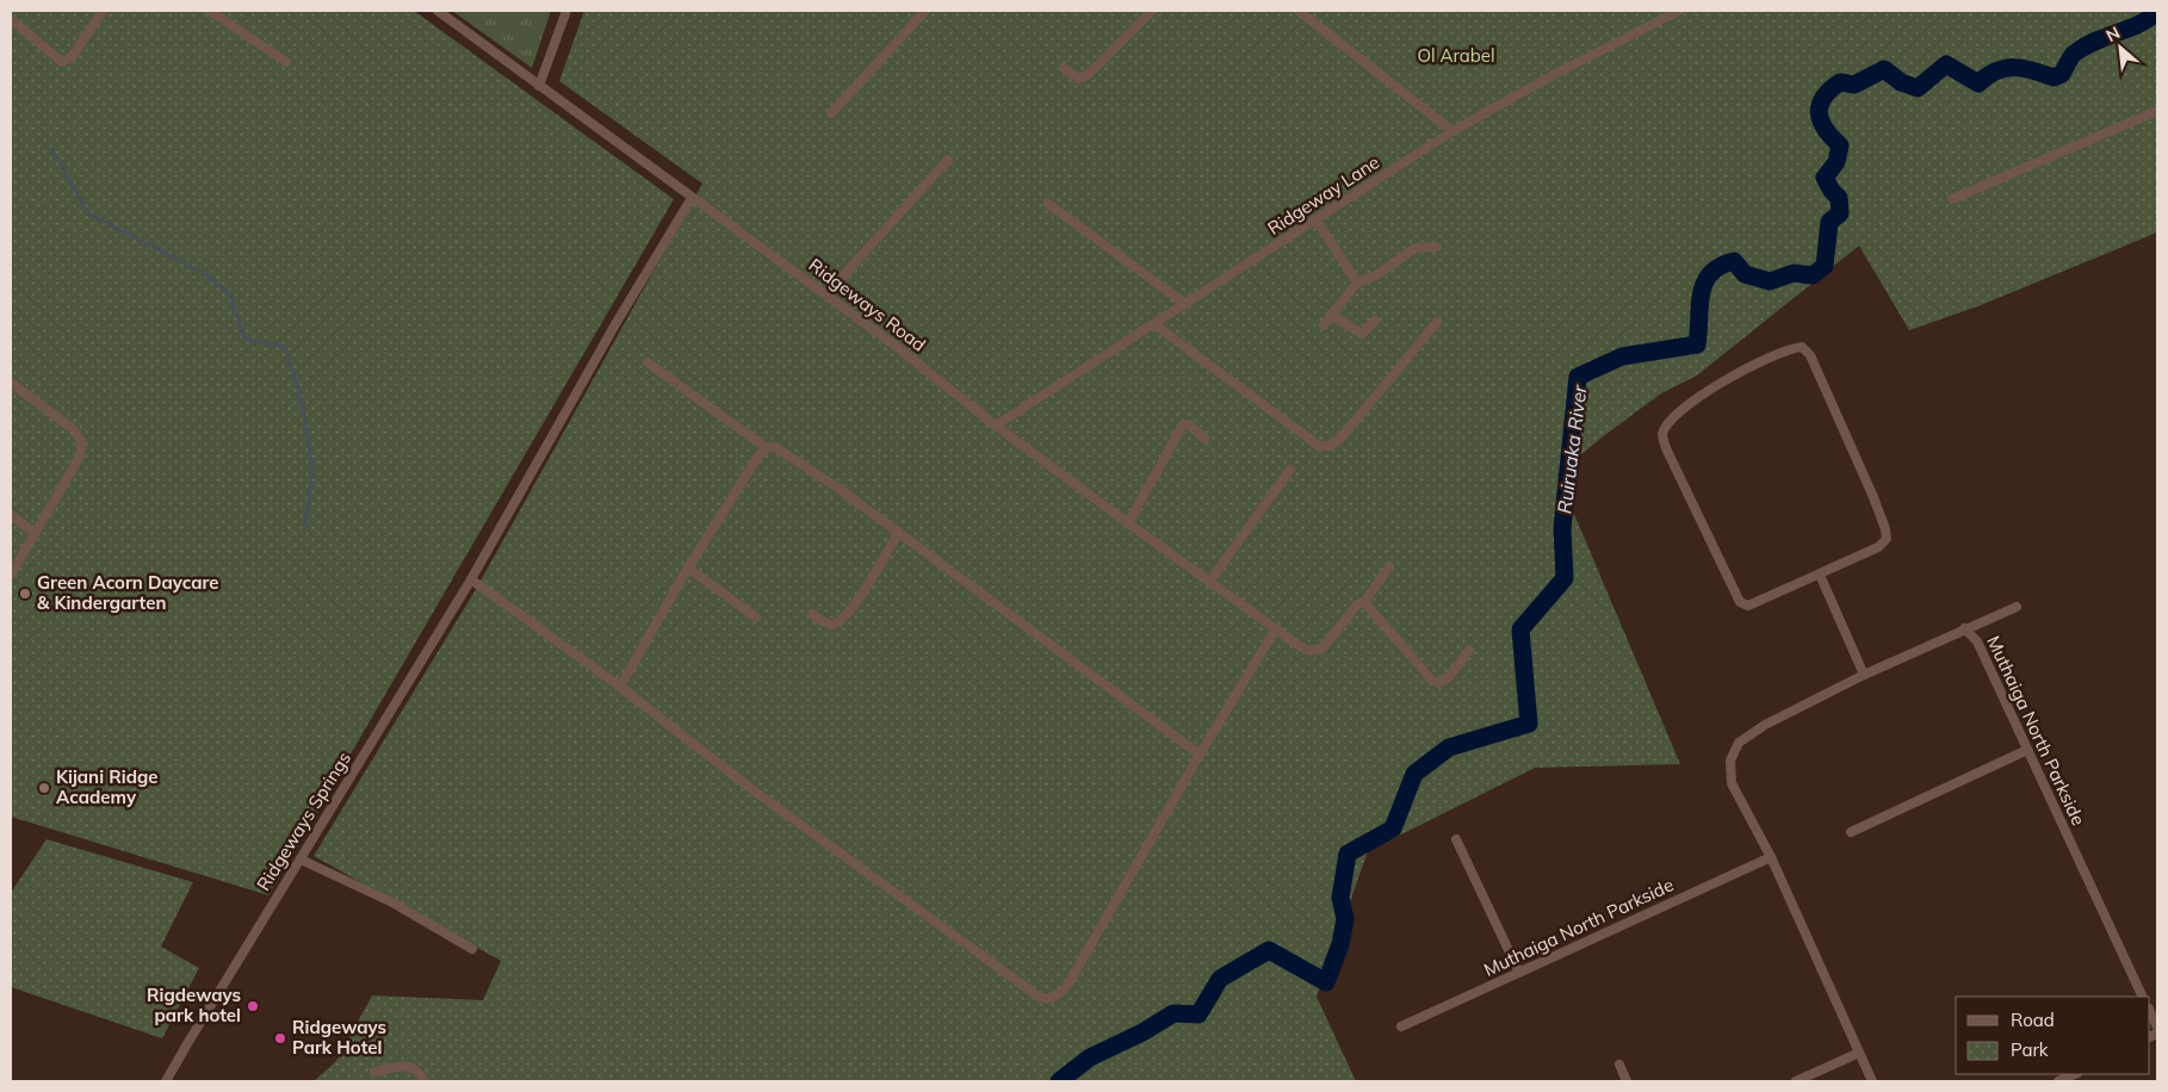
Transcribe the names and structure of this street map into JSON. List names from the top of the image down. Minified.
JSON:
{"streets":{"street":["Ridgeway Lane","Ridgeways Road","Muthaiga North Parkside","Ridgeways Springs"]},"crossings":[["Ridgeway Lane","Ridgeways Road"],["Ridgeways Road","Ridgeways Springs"]],"water":["Ruiruaka River"],"parks":["Ol Arabel"],"places":["Green Acorn Daycare & Kindergarten","Kijani Ridge Academy","Rigdeways park hotel","Ridgeways Park Hotel"],"legend":["Road","Park"],"north":"top left"}
